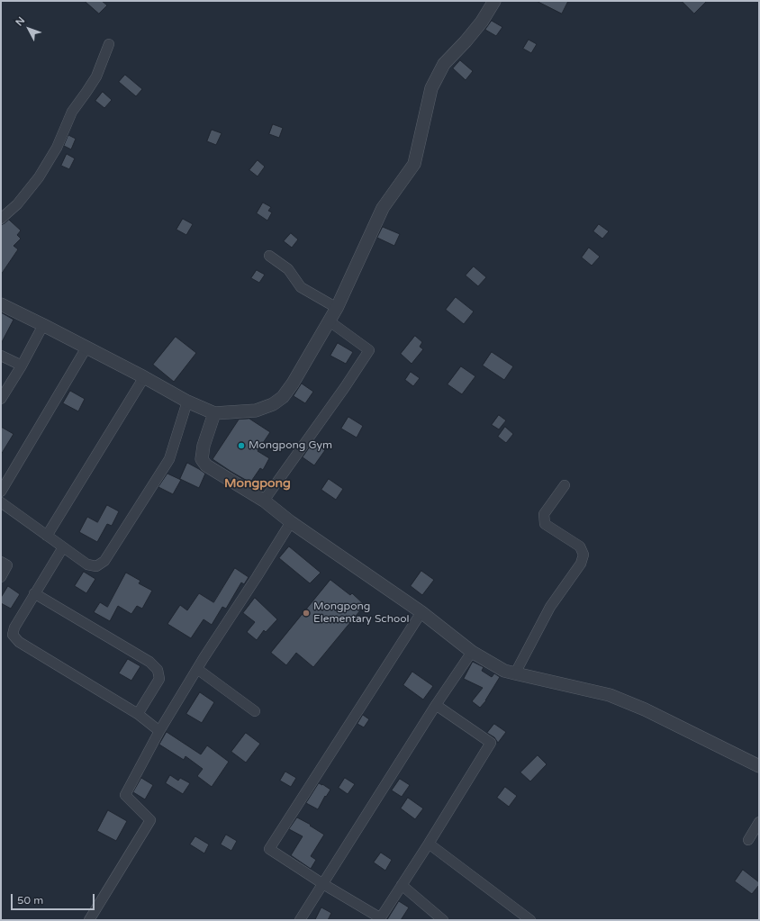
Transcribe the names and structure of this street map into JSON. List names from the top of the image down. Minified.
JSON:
{"districts":["Mongpong"],"places":["Mongpong Gym","Mongpong Elementary School"],"scale_bar":"50 m","north":"top left"}
